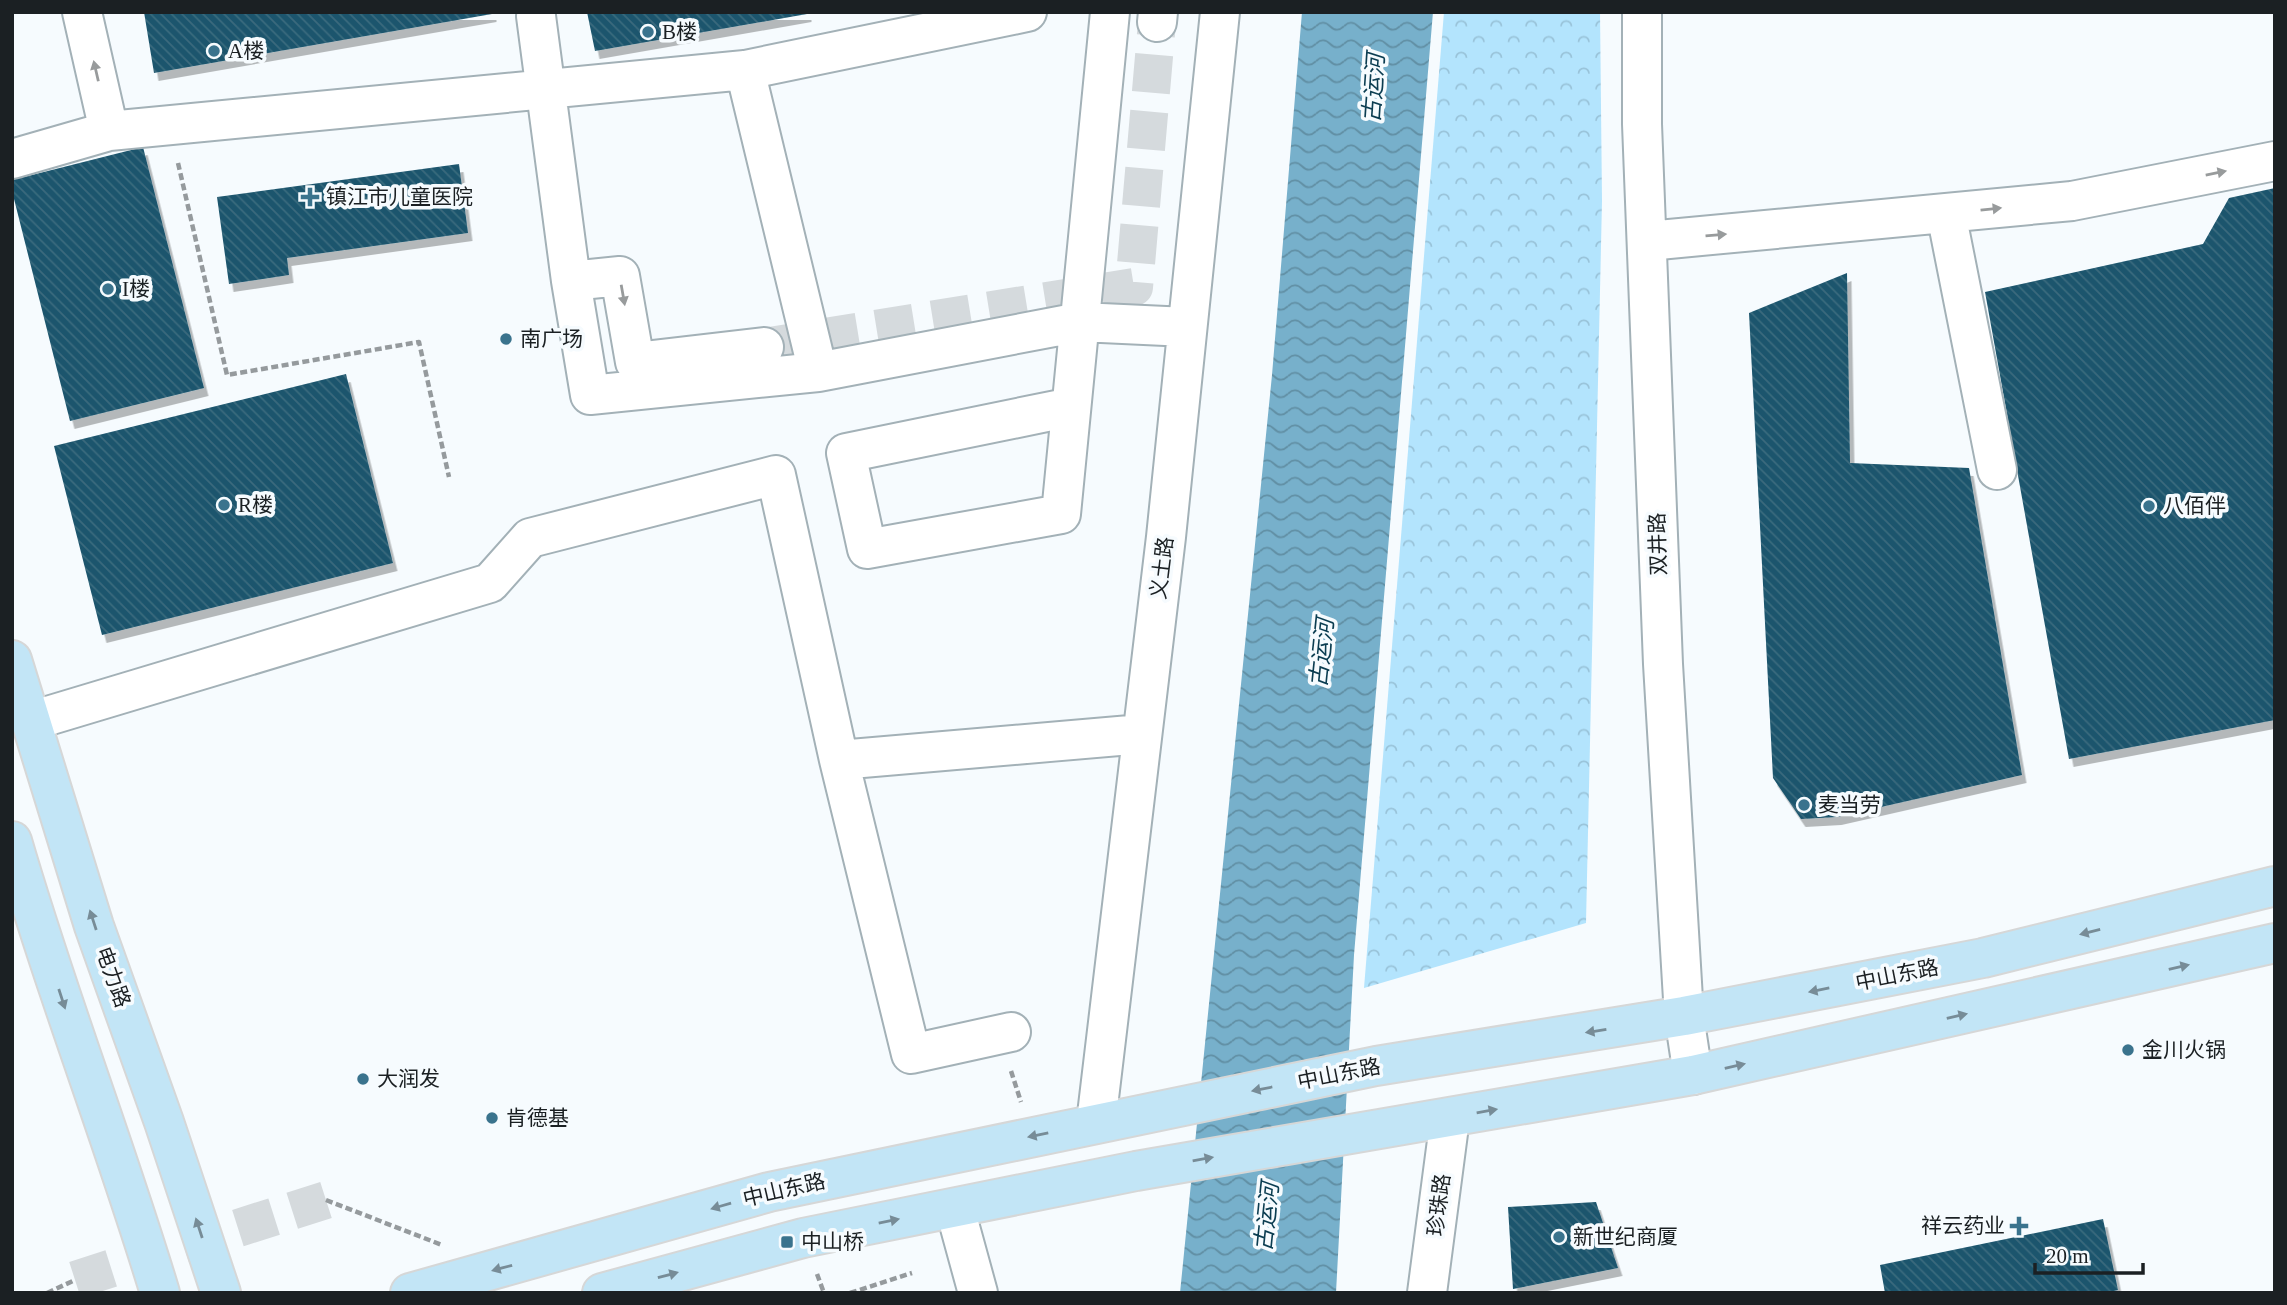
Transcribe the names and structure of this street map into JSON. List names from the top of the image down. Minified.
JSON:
{"streets":{"main road":["中山东路","电力路"],"street":["双井路","义土路","珍珠路"]},"crossings":[["双井路","中山东路"],["义土路","中山东路"]],"water":["古运河"],"places":{"other":["B楼","A楼","I楼","南广场","R楼","八佰伴","麦当劳","金川火锅","大润发","肯德基","新世纪商厦"],"health":["镇江市儿童医院","祥云药业"],"transit":["中山桥"]},"scale_bar":"20 m"}
